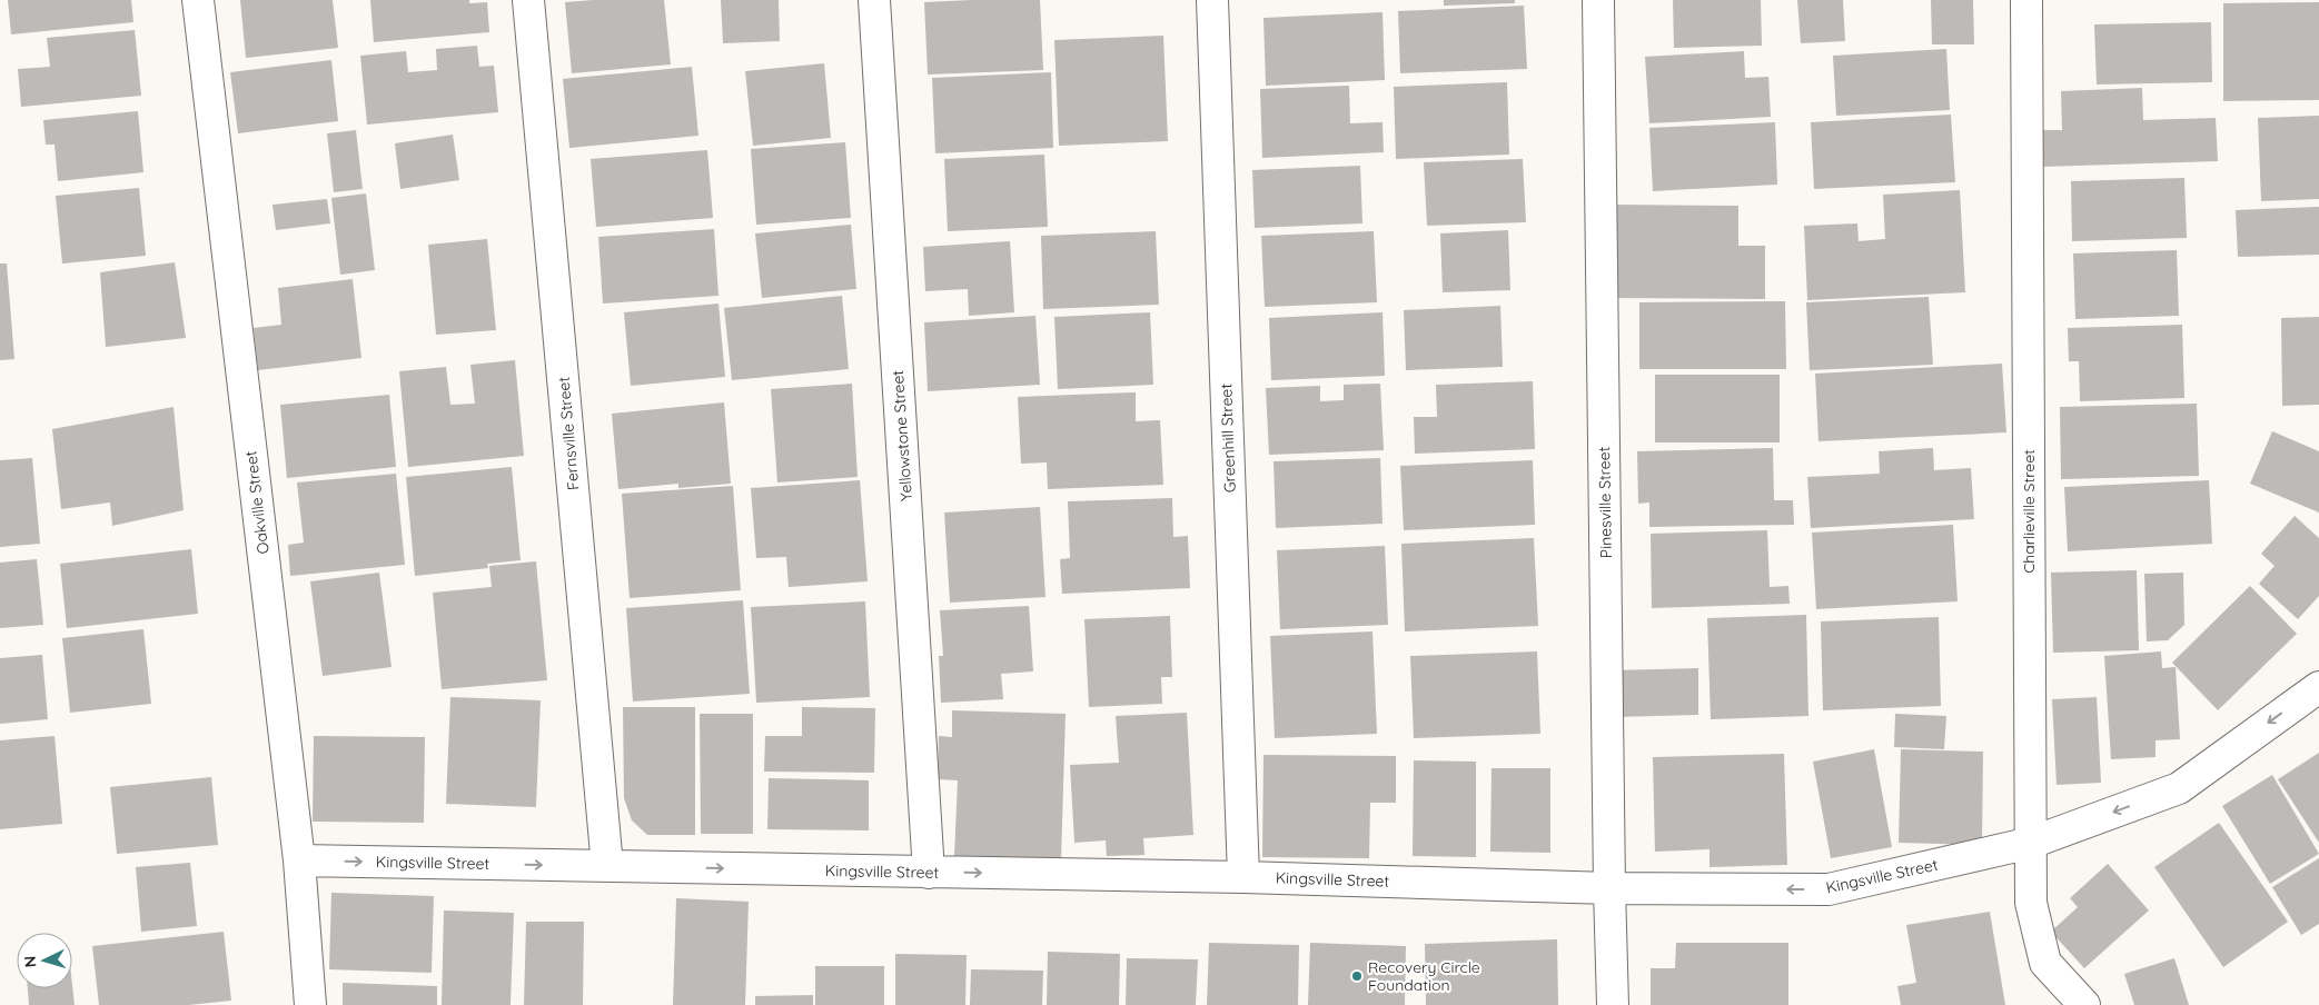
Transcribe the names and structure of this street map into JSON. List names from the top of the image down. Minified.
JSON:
{"streets":{"street":["Fernsville Street","Yellowstone Street","Greenhill Street","Oakville Street","Pinesville Street","Charlieville Street","Kingsville Street"]},"crossings":[["Fernsville Street","Kingsville Street"],["Yellowstone Street","Kingsville Street"],["Greenhill Street","Kingsville Street"],["Oakville Street","Kingsville Street"],["Pinesville Street","Kingsville Street"],["Charlieville Street","Kingsville Street"]],"places":["Recovery Circle Foundation"],"north":"left"}
